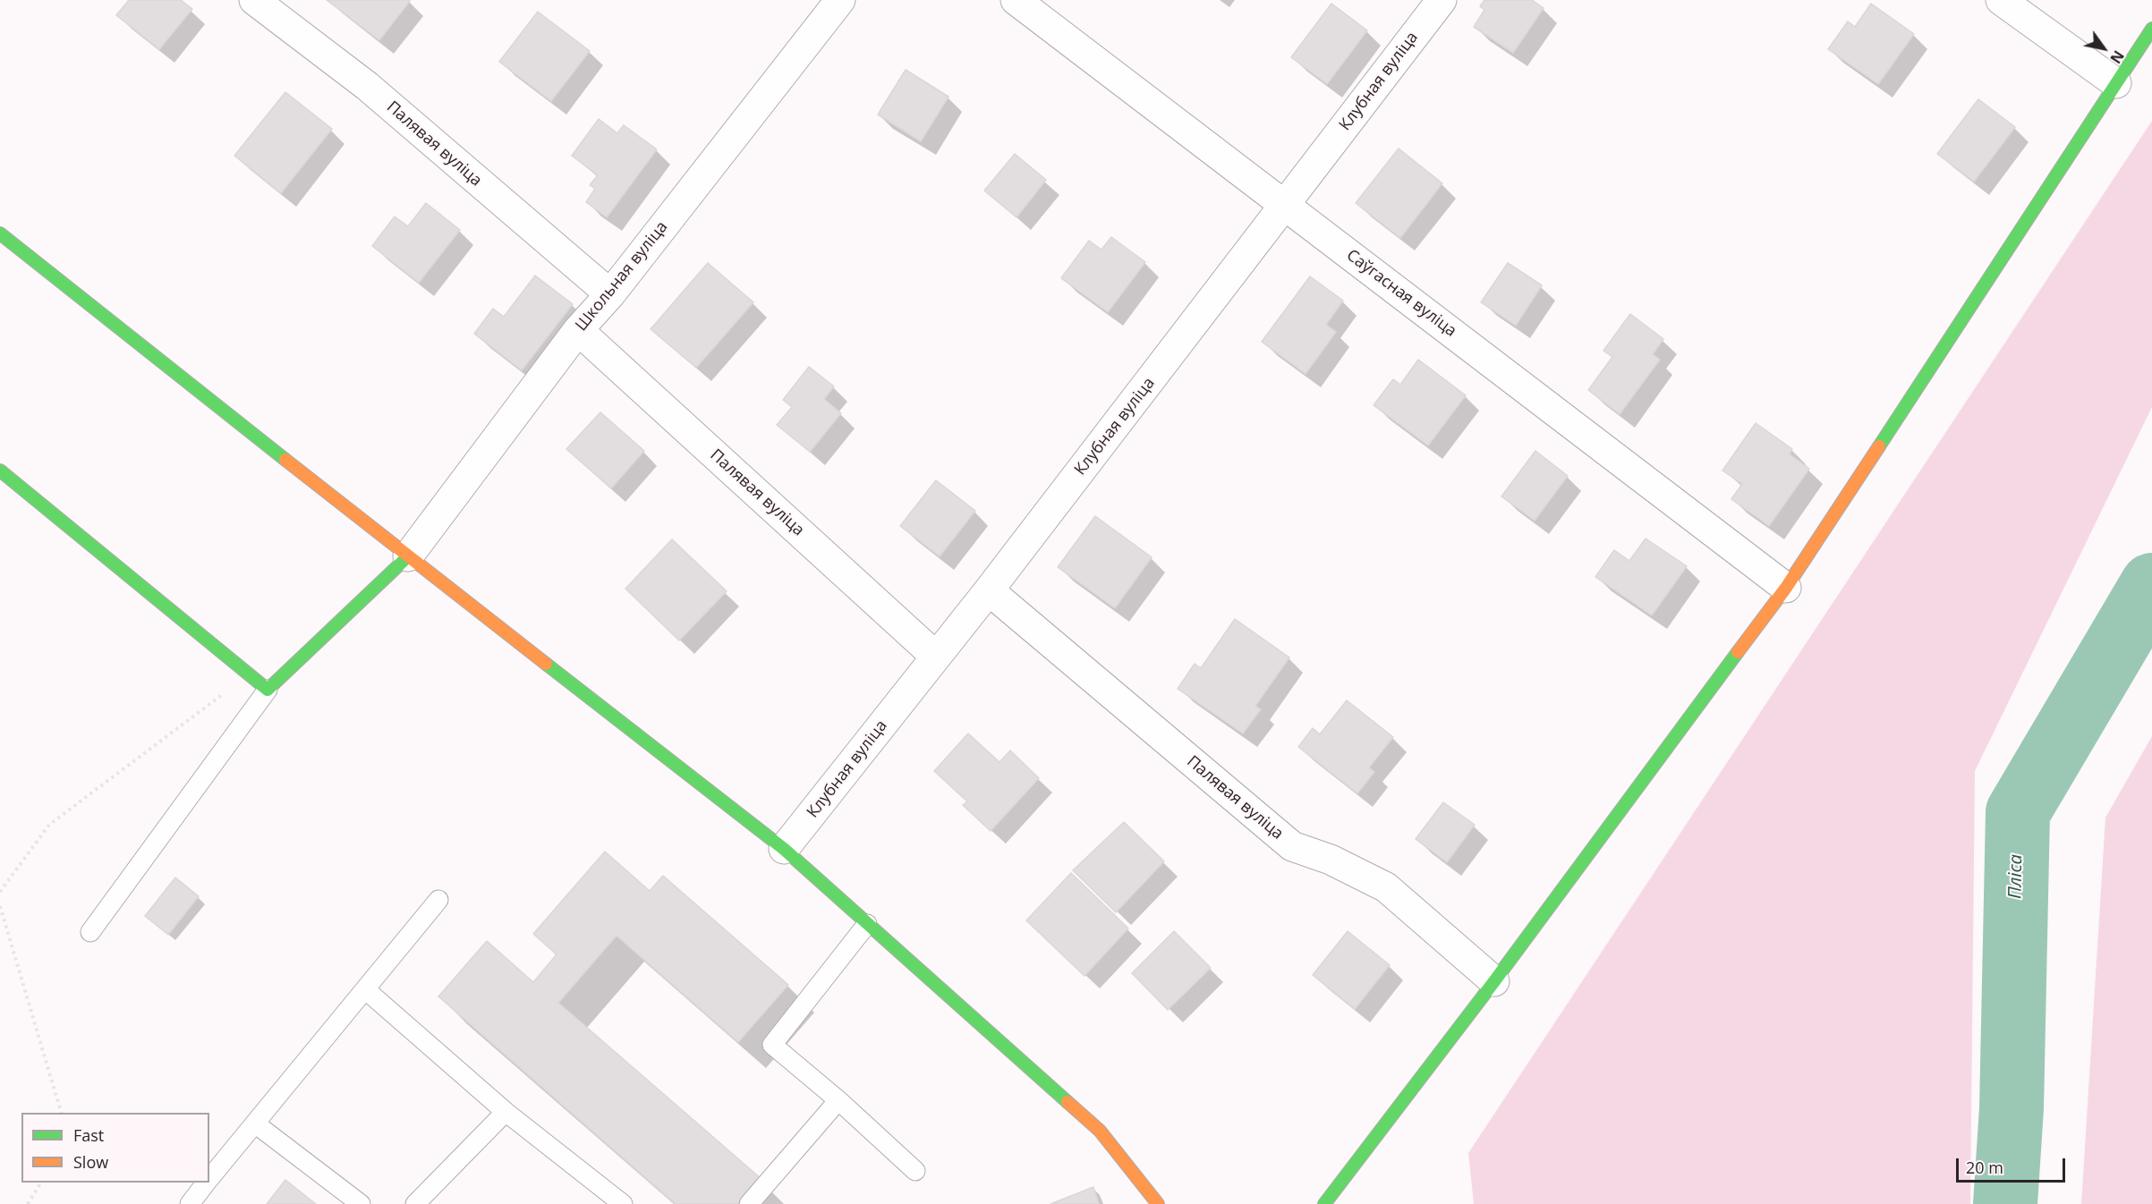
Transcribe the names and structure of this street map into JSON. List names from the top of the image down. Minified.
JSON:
{"streets":{"street":["Клубная вуліца","Палявая вуліца","Школьная вуліца","Саўгасная вуліца"]},"crossings":[["Клубная вуліца","Палявая вуліца"],["Клубная вуліца","Саўгасная вуліца"],["Палявая вуліца","Школьная вуліца"]],"water":["Пліса"],"legend":["Fast","Slow"],"scale_bar":"20 m","north":"bottom right"}
